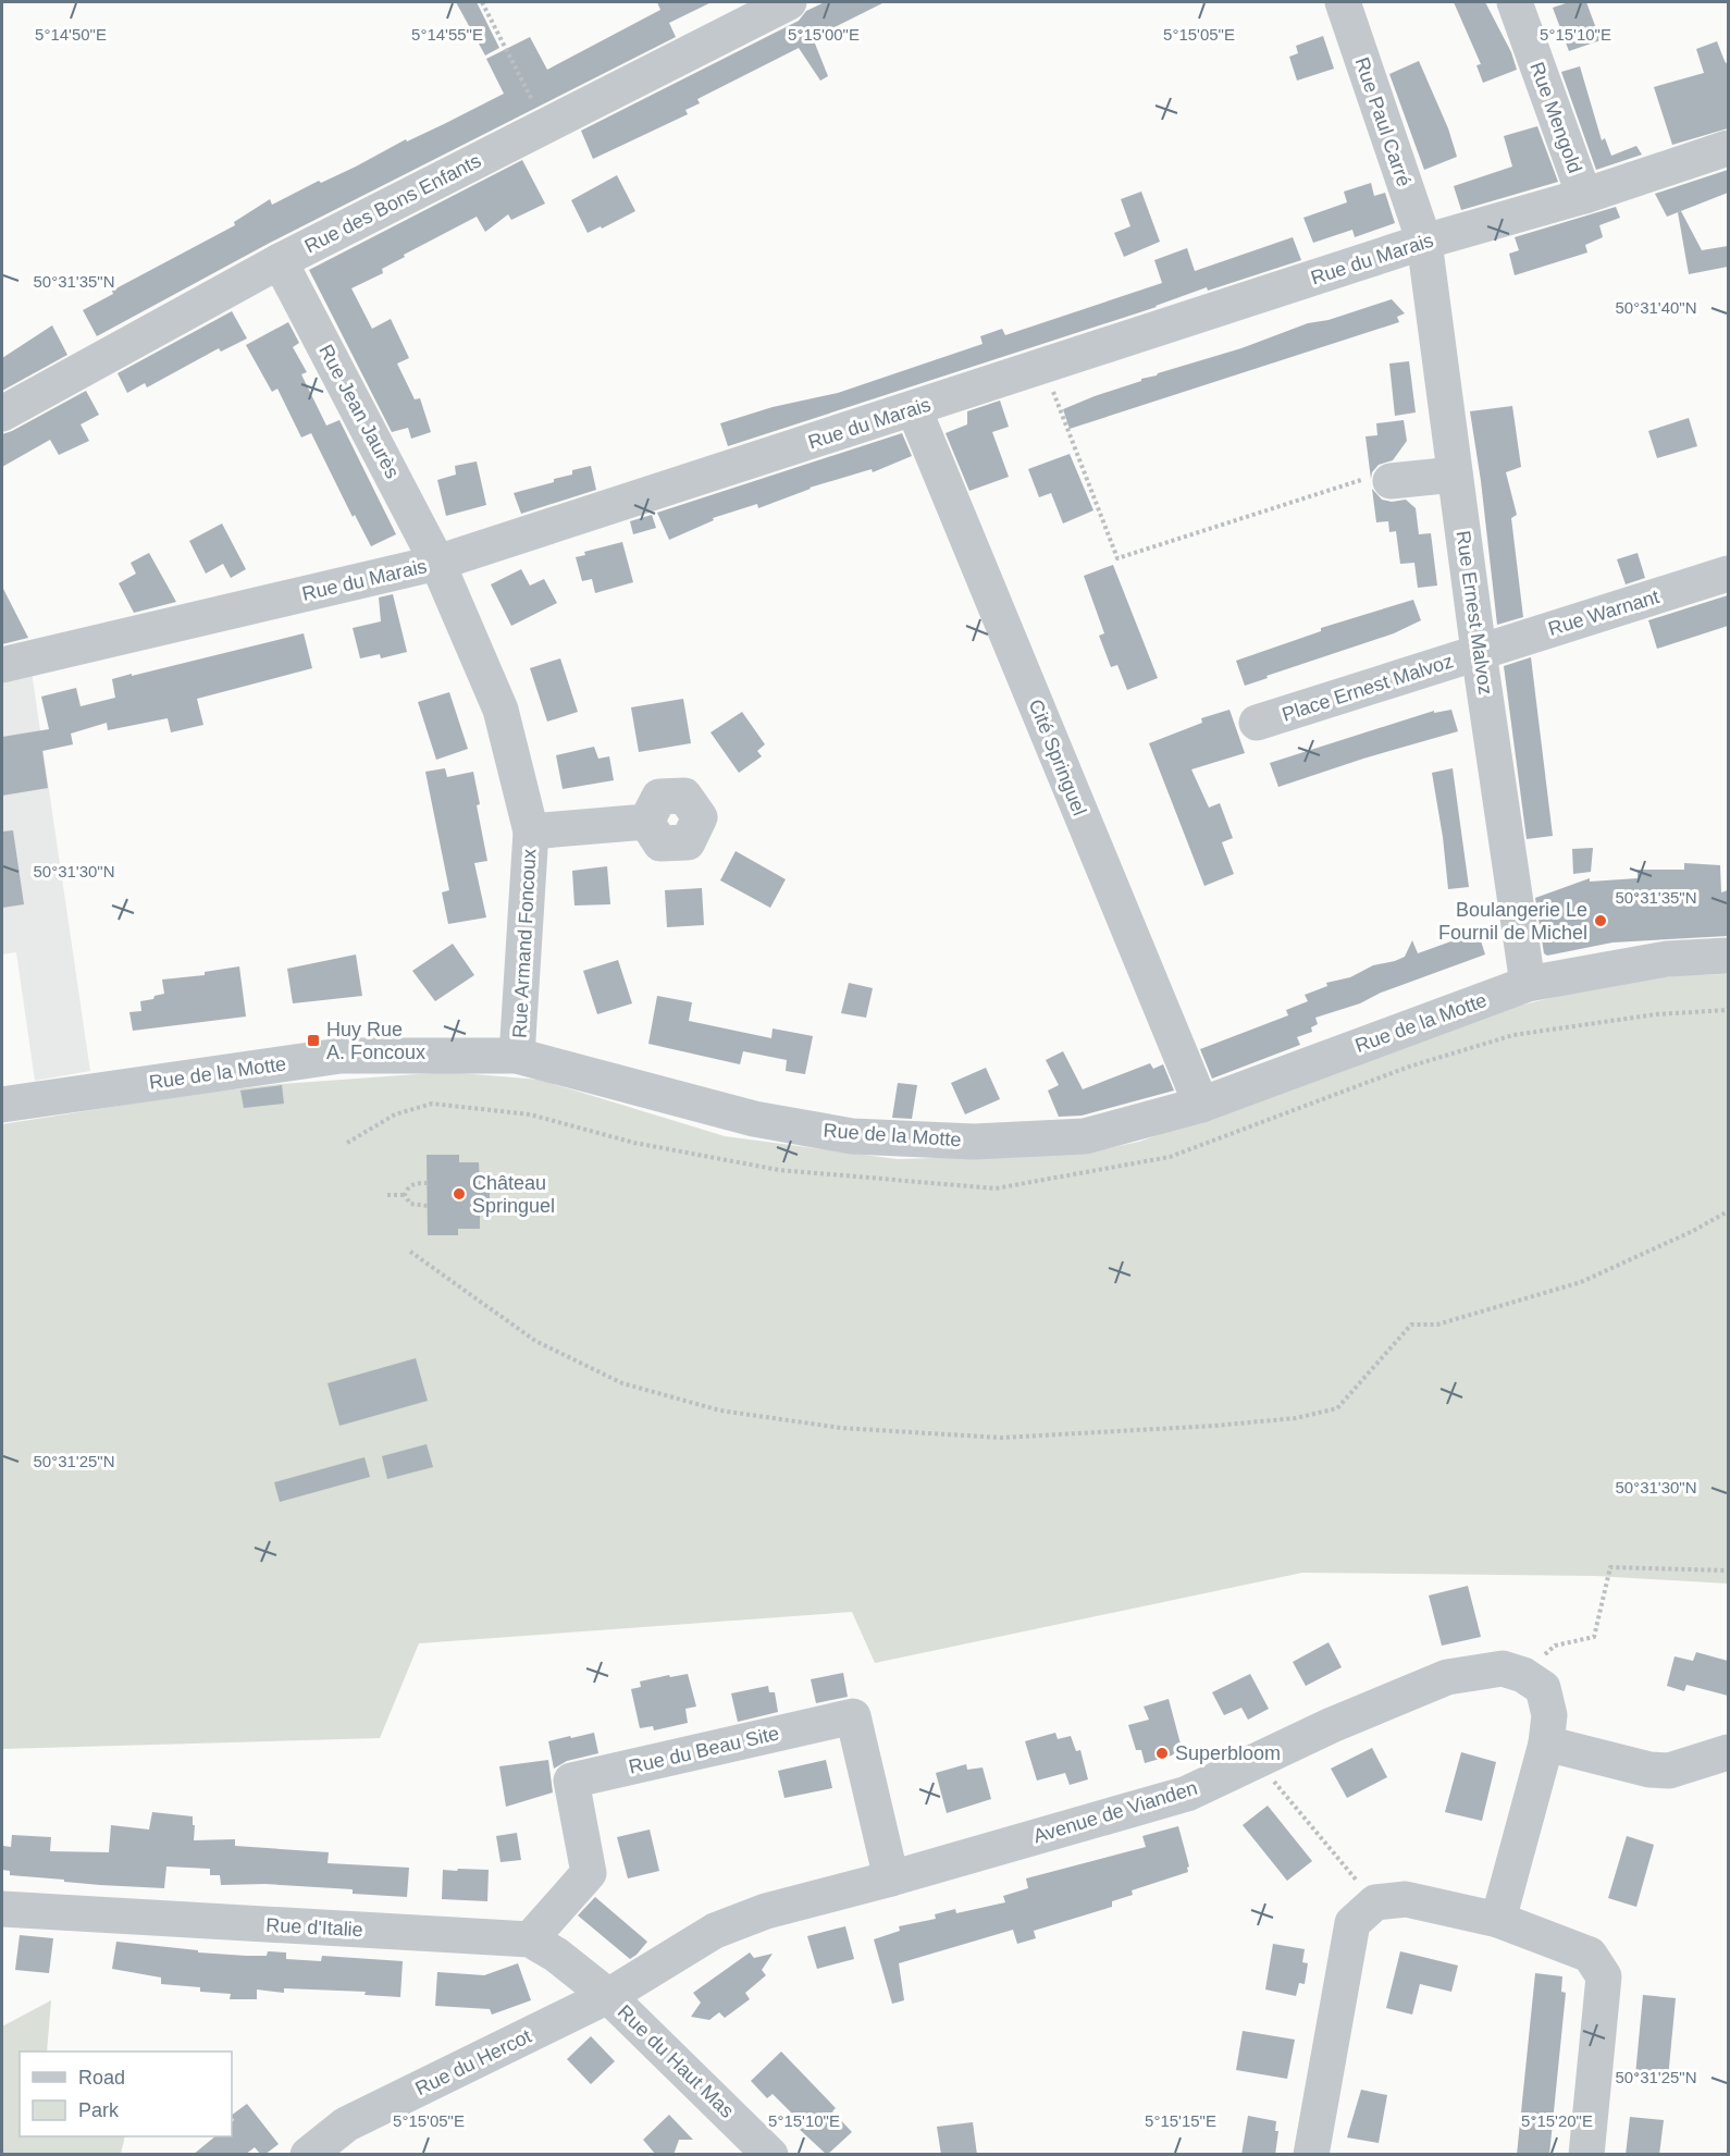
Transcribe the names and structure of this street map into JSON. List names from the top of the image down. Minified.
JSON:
{"streets":{"street":["Rue Mengold","Rue Paul Carré","Rue des Bons Enfants","Rue du Marais","Rue Jean Jaurès","Rue Ernest Malvoz","Rue Warnant","Place Ernest Malvoz","Cité Springuel","Rue Armand Foncoux","Rue de la Motte","Rue du Beau Site","Avenue de Vianden","Rue d'Italie","Rue du Haut Mas","Rue du Hercot"]},"crossings":[["Rue Mengold","Rue du Marais"],["Rue Paul Carré","Rue du Marais"],["Rue Paul Carré","Rue Ernest Malvoz"],["Rue des Bons Enfants","Rue Jean Jaurès"],["Rue du Marais","Rue Jean Jaurès"],["Rue du Marais","Rue Ernest Malvoz"],["Rue du Marais","Cité Springuel"],["Rue du Marais","Rue Armand Foncoux"],["Rue Jean Jaurès","Rue Armand Foncoux"],["Rue Ernest Malvoz","Rue Warnant"],["Rue Ernest Malvoz","Place Ernest Malvoz"],["Rue Ernest Malvoz","Rue de la Motte"],["Rue Warnant","Place Ernest Malvoz"],["Cité Springuel","Rue de la Motte"],["Rue Armand Foncoux","Rue de la Motte"],["Rue du Beau Site","Avenue de Vianden"],["Rue du Beau Site","Rue d'Italie"],["Avenue de Vianden","Rue d'Italie"],["Avenue de Vianden","Rue du Haut Mas"],["Avenue de Vianden","Rue du Hercot"],["Rue d'Italie","Rue du Haut Mas"],["Rue d'Italie","Rue du Hercot"],["Rue du Haut Mas","Rue du Hercot"]],"places":{"other":["Boulangerie Le Fournil de Michel","Château Springuel","Superbloom"],"transit":["Huy Rue A. Foncoux"]},"legend":["Road","Park"],"coordinates":["5°14'50\"E","5°14'55\"E","5°15'00\"E","5°15'05\"E","5°15'10\"E","50°31'35\"N","50°31'40\"N","50°31'30\"N","50°31'25\"N","5°15'15\"E","5°15'20\"E"]}
